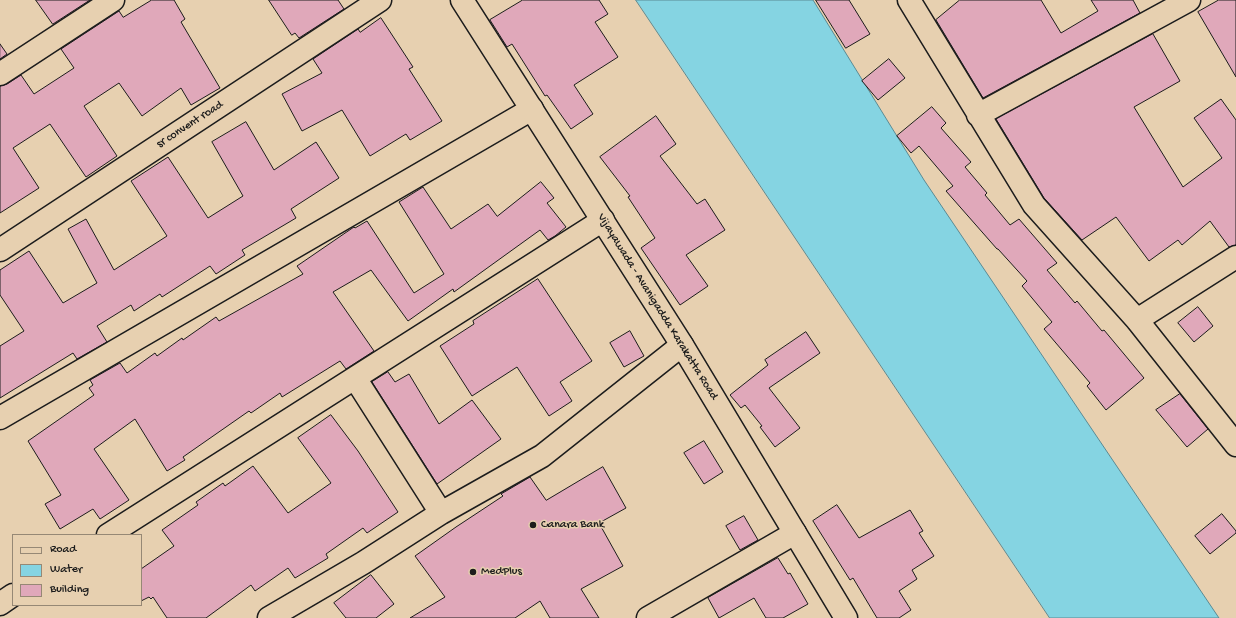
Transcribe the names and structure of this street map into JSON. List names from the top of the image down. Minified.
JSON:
{"streets":{"street":["sr convent road","Vijayawada - Avanigadda Karakatta Road"]},"places":["Canara Bank","MedPlus"],"legend":["Road","Water","Building"]}
